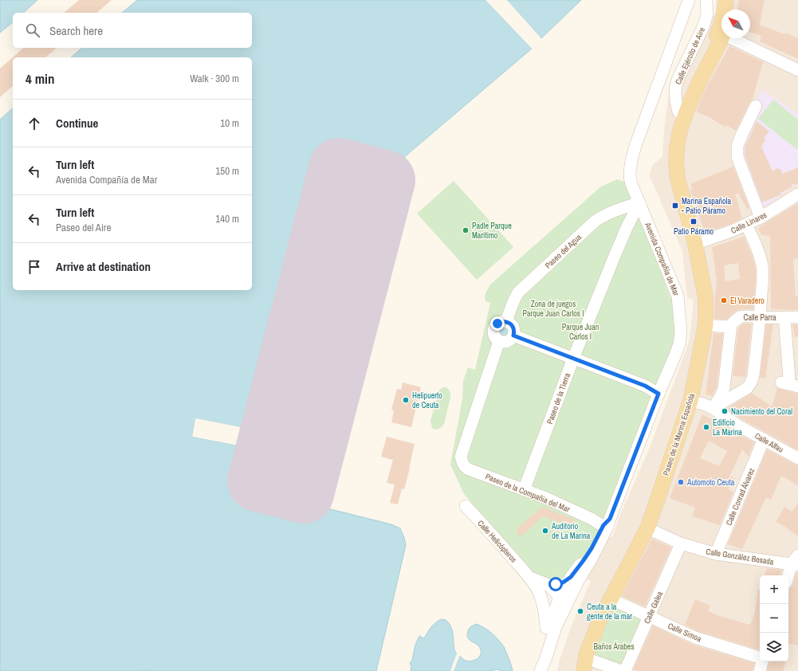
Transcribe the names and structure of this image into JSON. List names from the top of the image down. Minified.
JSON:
{"streets":{"main road":["Paseo de la Marina Española"],"street":["Calle Ejército de Aire","Calle Linares","Paseo del Agua","Avenida Compañía de Mar","Calle Parra","Paseo de la Tierra","Calle Alfau","Paseo de la Compañia del Mar","Calle Conrad Álvarez","Calle Helicópteros","Calle González Besada","Calle Galea","Calle Simoa"]},"crossings":[["Calle Ejército de Aire","Paseo de la Marina Española"],["Calle Linares","Paseo de la Marina Española"],["Paseo del Agua","Avenida Compañía de Mar"],["Paseo del Agua","Paseo de la Tierra"],["Paseo del Agua","Paseo de la Compañia del Mar"],["Avenida Compañía de Mar","Paseo de la Tierra"],["Avenida Compañía de Mar","Paseo de la Compañia del Mar"],["Paseo de la Tierra","Paseo de la Compañia del Mar"],["Paseo de la Marina Española","Calle Alfau"],["Paseo de la Marina Española","Calle González Besada"],["Paseo de la Marina Española","Calle Simoa"],["Calle Alfau","Calle Conrad Álvarez"],["Calle Conrad Álvarez","Calle González Besada"],["Calle González Besada","Calle Galea"],["Calle Galea","Calle Simoa"]],"parks":["Zona de juegos Parque Juan Carlos I","Parque Juan Carlos I","Baños Árabes"],"places":{"transit":["Marina Española - Patio Páramo","Patio Páramo"],"other":["Padle Parque Marítimo","El Varadero","Helipuerto de Ceuta","Nacimiento del Coral","Edificio La Marina","Automoto Ceuta","Auditorio de La Marina","Ceuta a la gente de la mar"]},"north":"top left","page":{"search":"Search here","heading":["4 min","Walk · 300 m"],"list":[["Continue","10 m"],["Turn left","Avenida Compañía de Mar","150 m"],["Turn left","Paseo del Aire","140 m"],"Arrive at destination"],"map_buttons":["+","−"]}}
